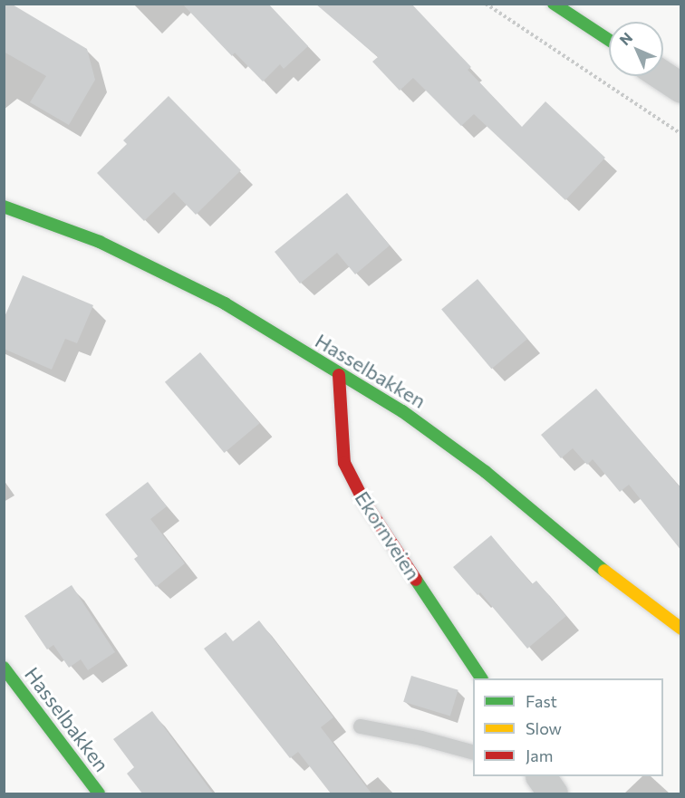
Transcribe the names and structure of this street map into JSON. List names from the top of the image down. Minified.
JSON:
{"streets":{"street":["Hasselbakken","Ekornveien"]},"crossings":[["Hasselbakken","Ekornveien"]],"legend":["Fast","Slow","Jam"],"north":"top left"}
